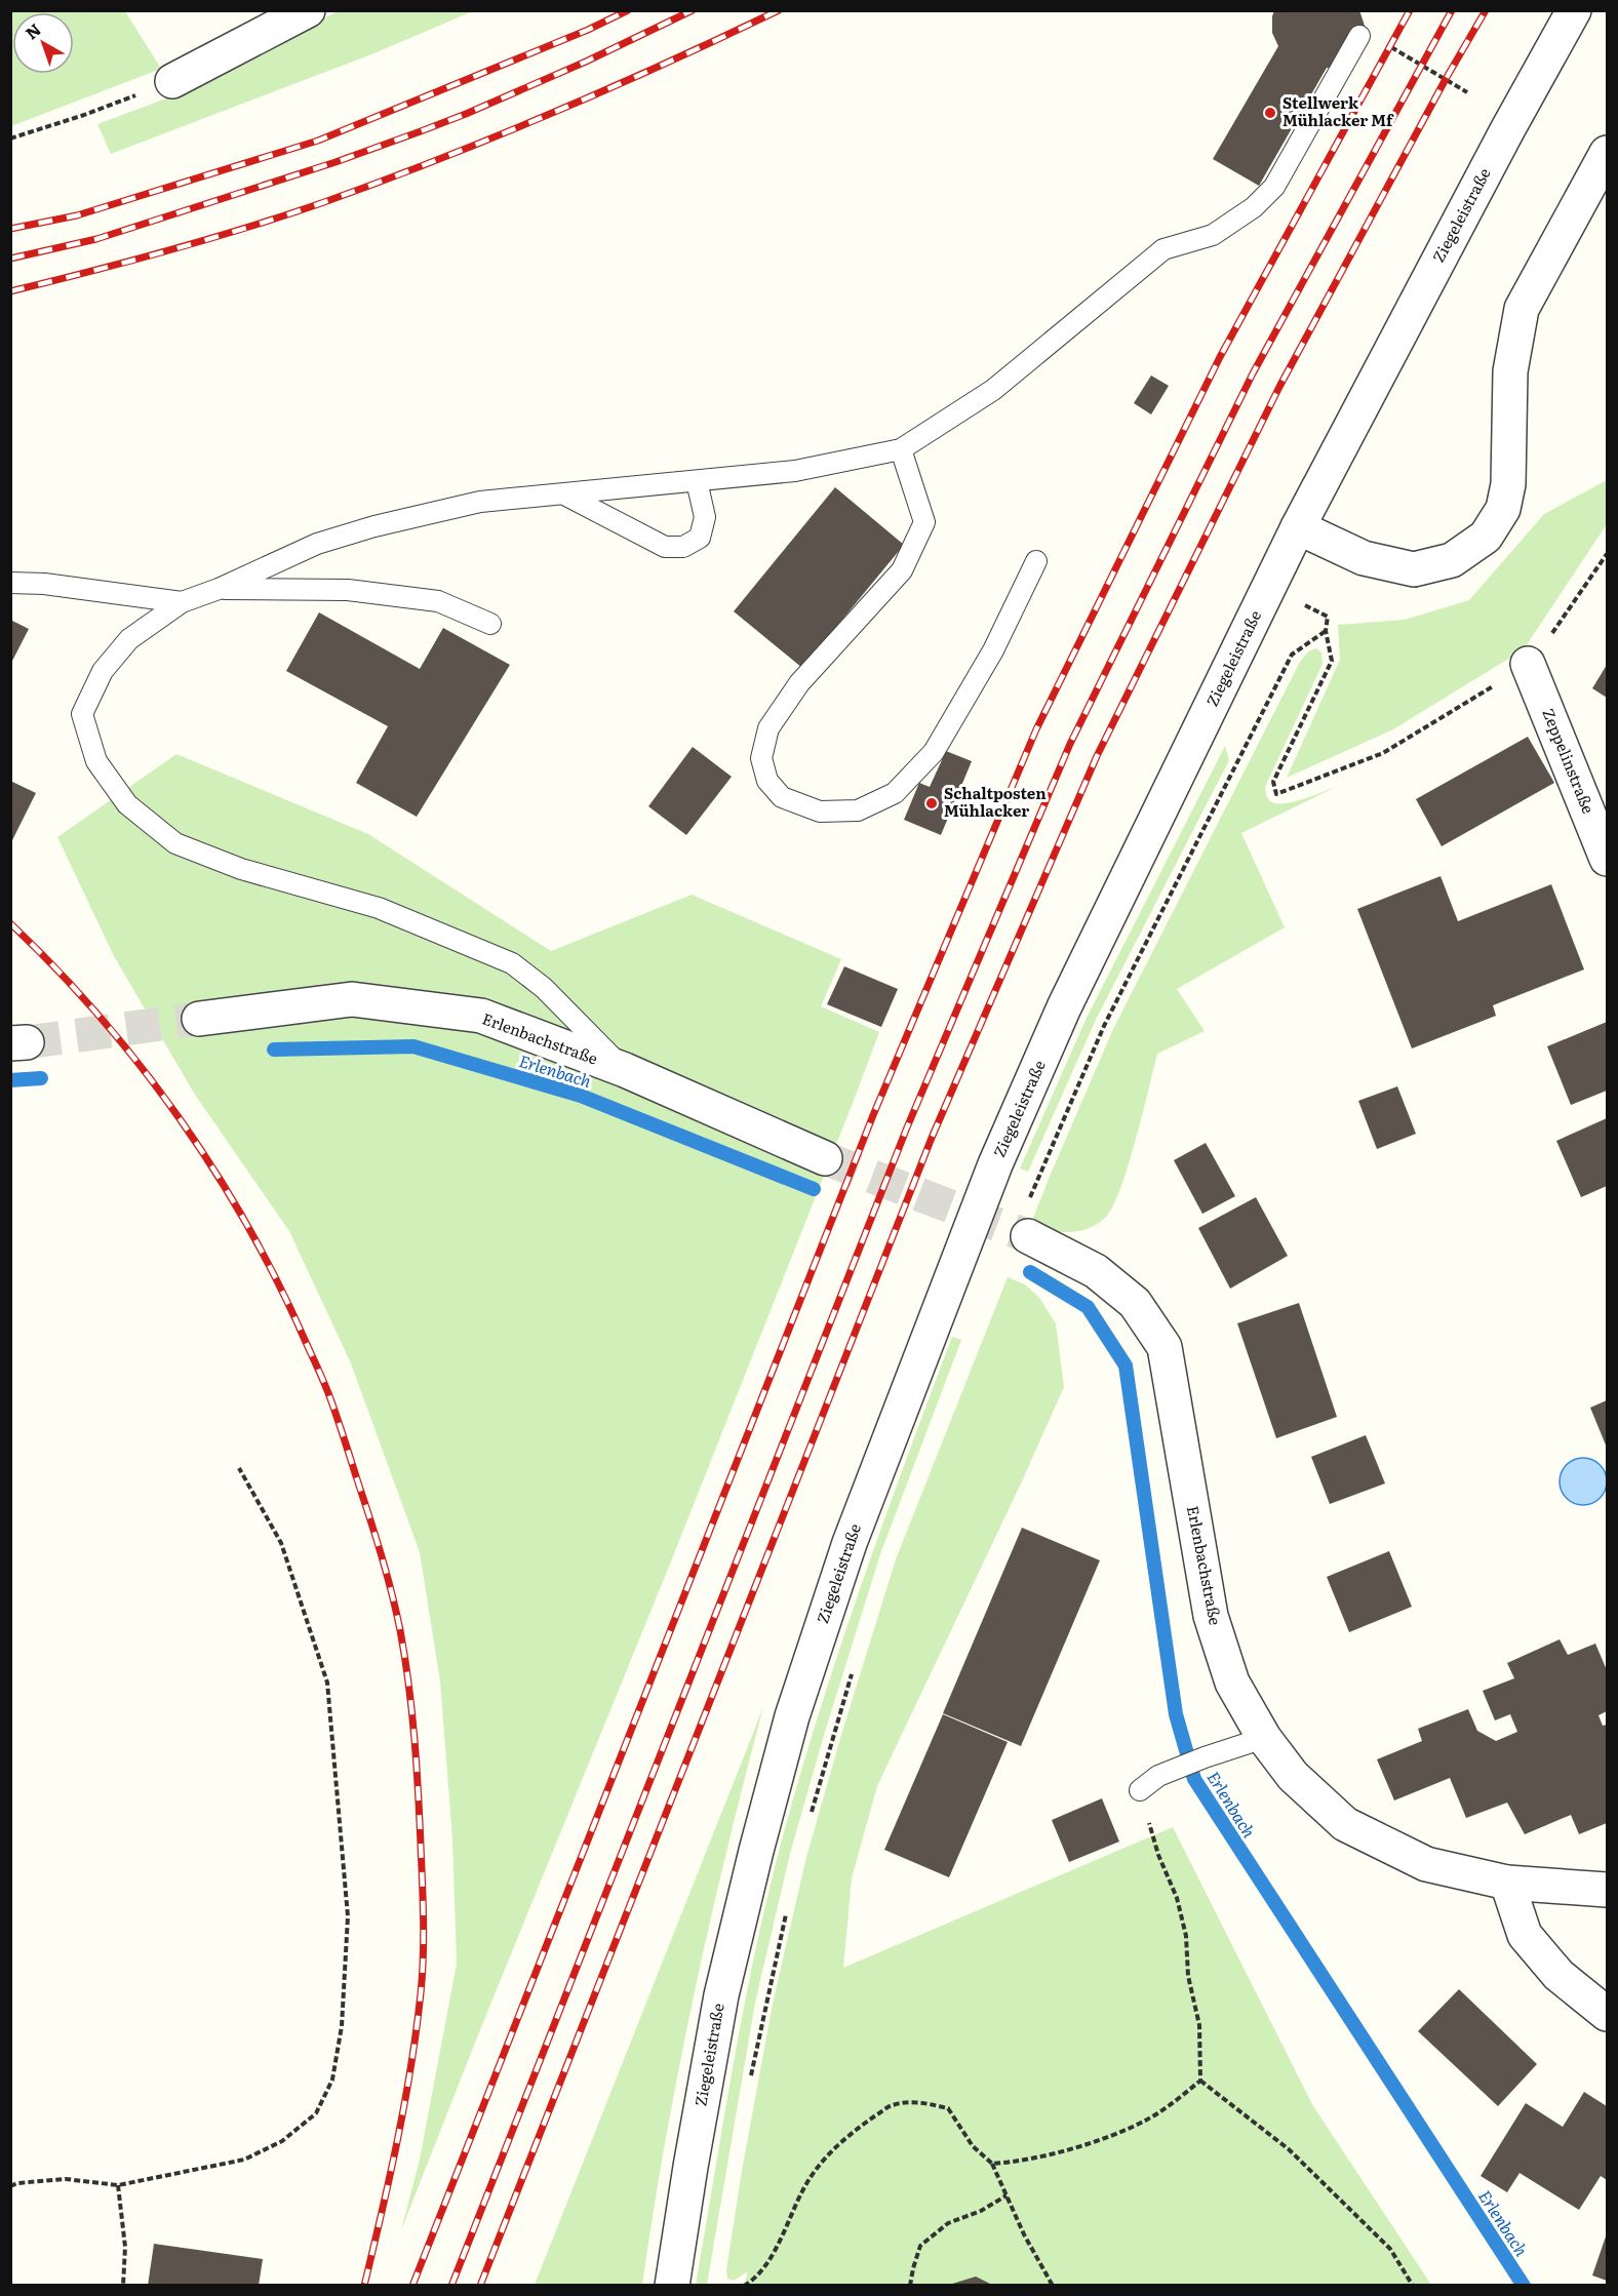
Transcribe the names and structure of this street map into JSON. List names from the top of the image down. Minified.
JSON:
{"streets":{"street":["Ziegeleistraße","Zeppelinstraße","Erlenbachstraße"]},"water":["Erlenbach"],"places":["Stellwerk Mühlacker Mf","Schaltposten Mühlacker"],"north":"top left"}
